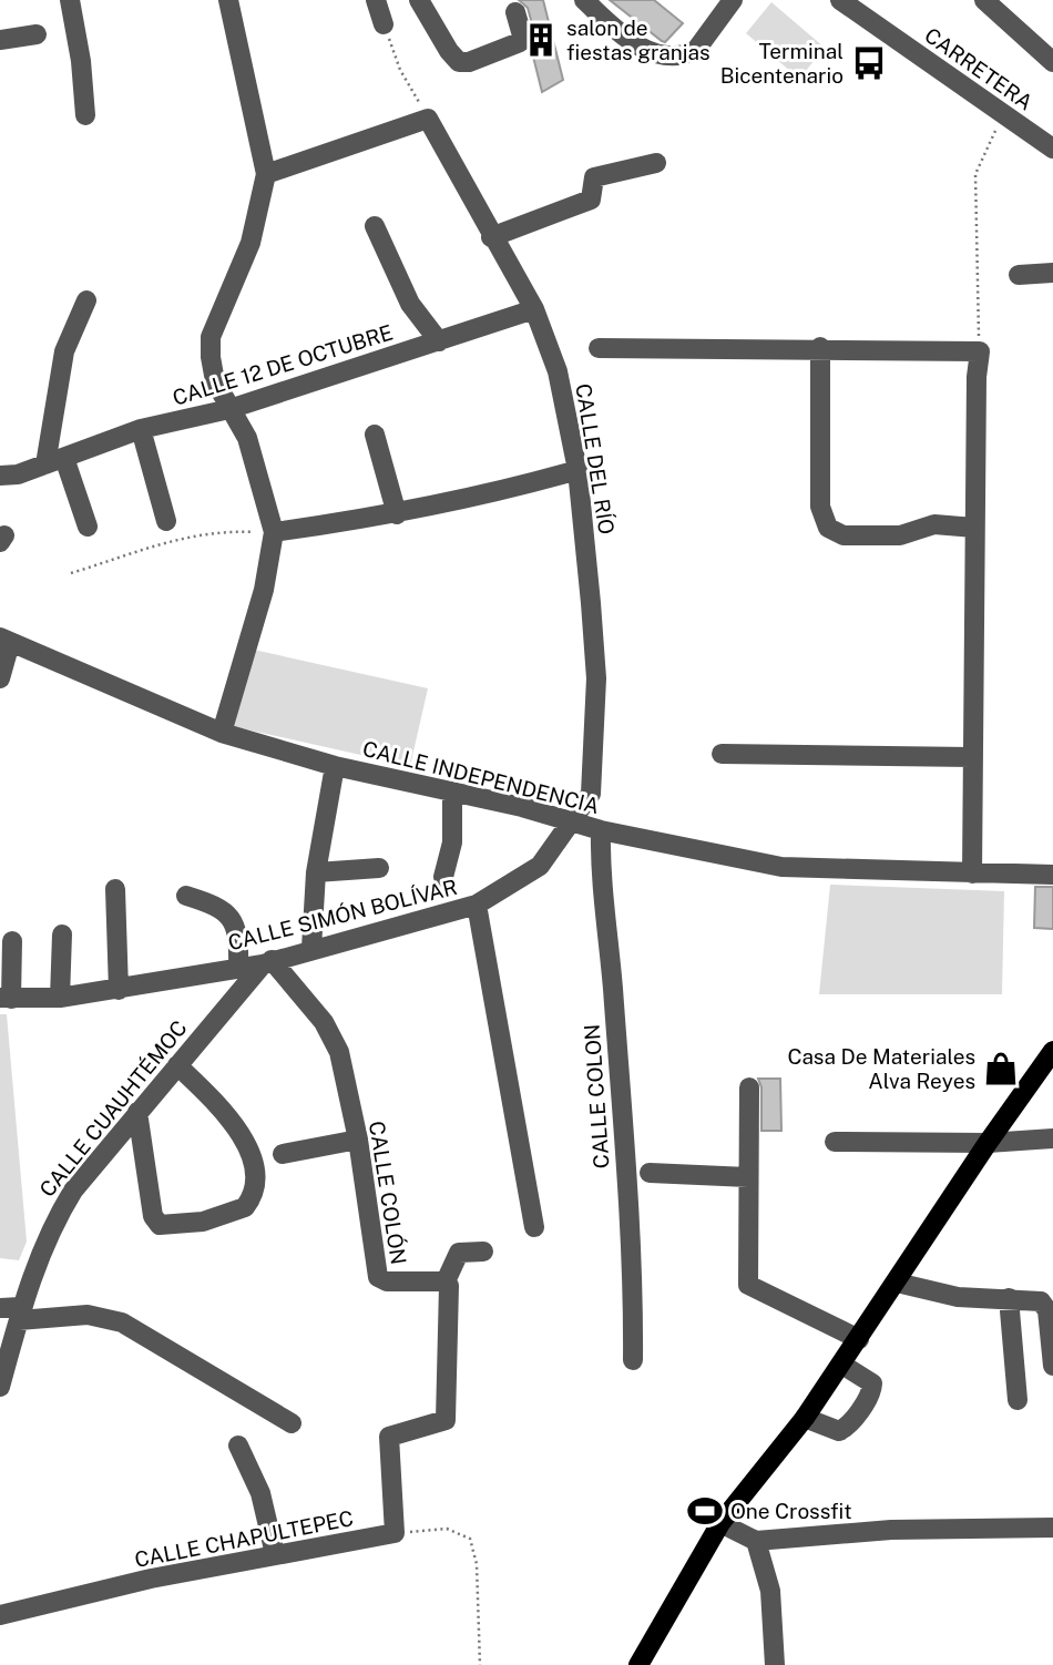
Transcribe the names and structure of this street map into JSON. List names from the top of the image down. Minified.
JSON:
{"streets":{"street":["CARRETERA","CALLE 12 DE OCTUBRE","CALLE DEL RÍO","CALLE INDEPENDENCIA","CALLE SIMÓN BOLÍVAR","CALLE COLON","CALLE CUAUHTÉMOC","CALLE COLÓN","CALLE CHAPULTEPEC"]},"crossings":[["CALLE 12 DE OCTUBRE","CALLE DEL RÍO"],["CALLE DEL RÍO","CALLE INDEPENDENCIA"],["CALLE DEL RÍO","CALLE SIMÓN BOLÍVAR"],["CALLE INDEPENDENCIA","CALLE SIMÓN BOLÍVAR"],["CALLE INDEPENDENCIA","CALLE COLON"],["CALLE SIMÓN BOLÍVAR","CALLE CUAUHTÉMOC"],["CALLE SIMÓN BOLÍVAR","CALLE COLÓN"],["CALLE CUAUHTÉMOC","CALLE COLÓN"]],"places":{"building":["salon de fiestas granjas"],"bus stop":["Terminal Bicentenario"],"shop":["Casa De Materiales Alva Reyes"],"sports":["One Crossfit"]}}
